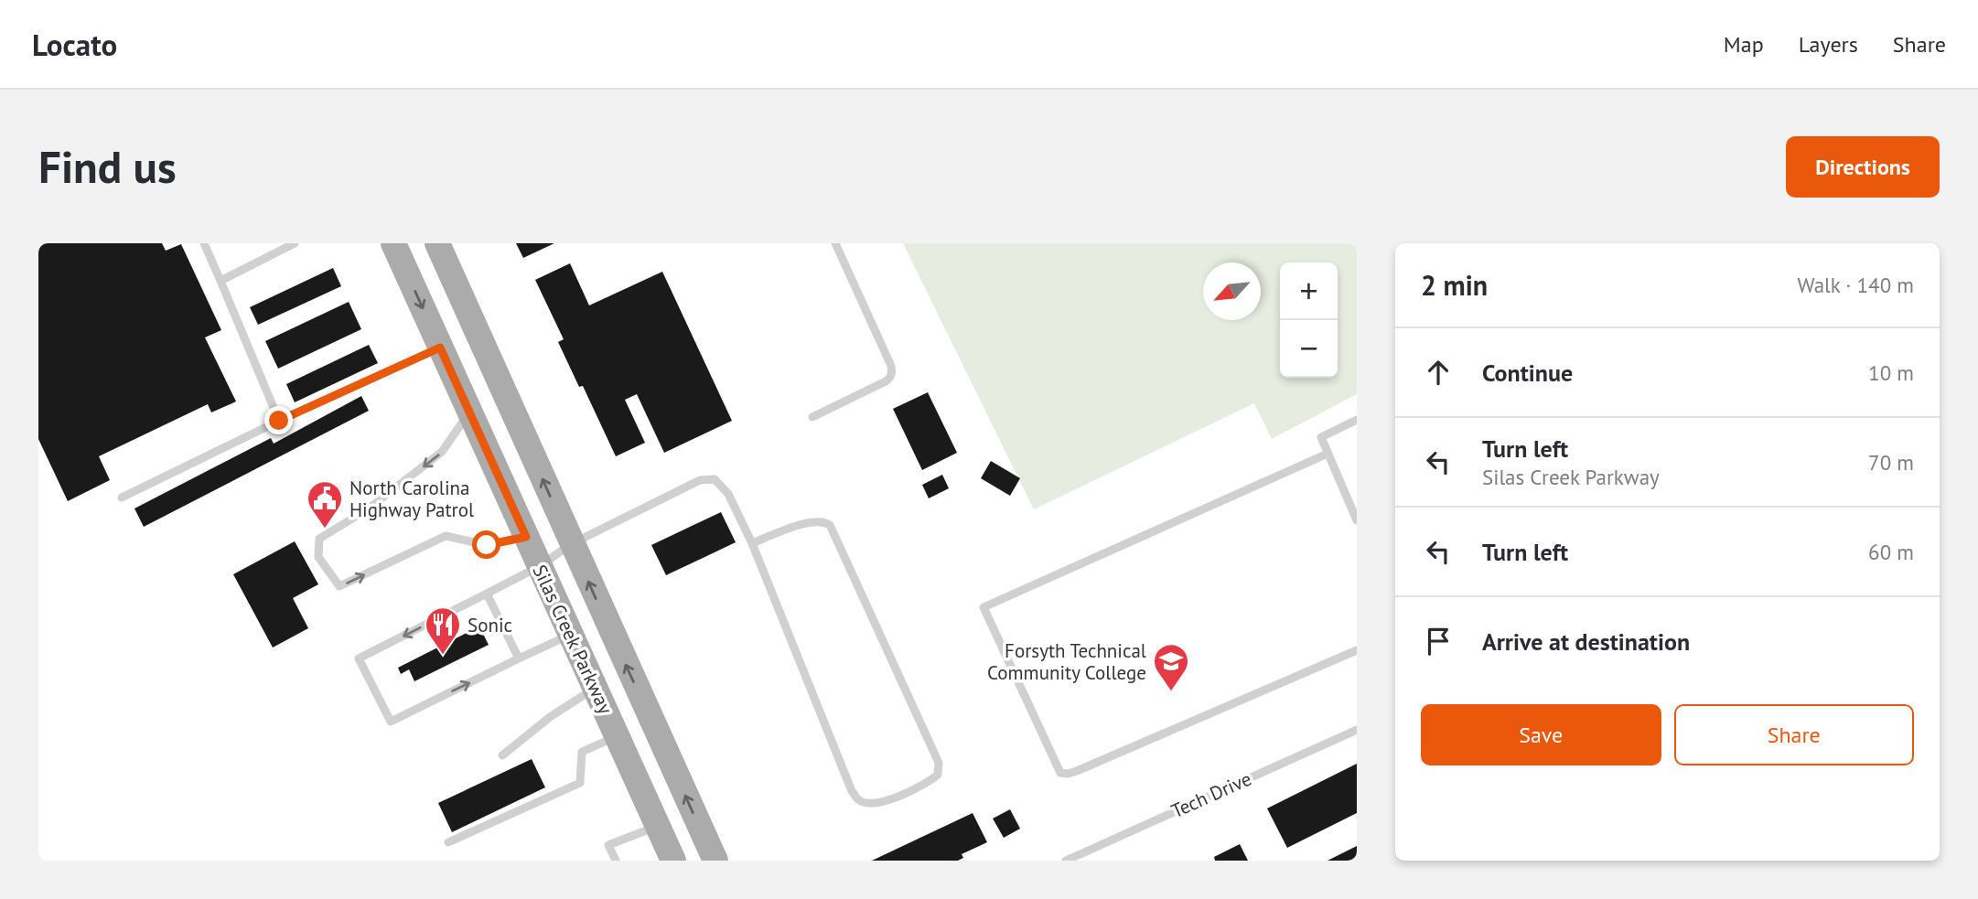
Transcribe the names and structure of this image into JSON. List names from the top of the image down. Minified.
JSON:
{"streets":{"main road":["Silas Creek Parkway"],"lane":["Tech Drive"]},"places":{"public building":["North Carolina Highway Patrol"],"restaurant":["Sonic"],"school or university":["Forsyth Technical Community College"]},"north":"bottom left","page":{"header":"Locato","nav":["Map","Layers","Share"],"buttons":["Directions",["Save","Share"]],"title":"Find us","heading":["2 min","Walk · 140 m"],"map_buttons":["+","−"],"list":[["Continue","10 m"],["Turn left","Silas Creek Parkway","70 m"],["Turn left","60 m"],"Arrive at destination"]}}
